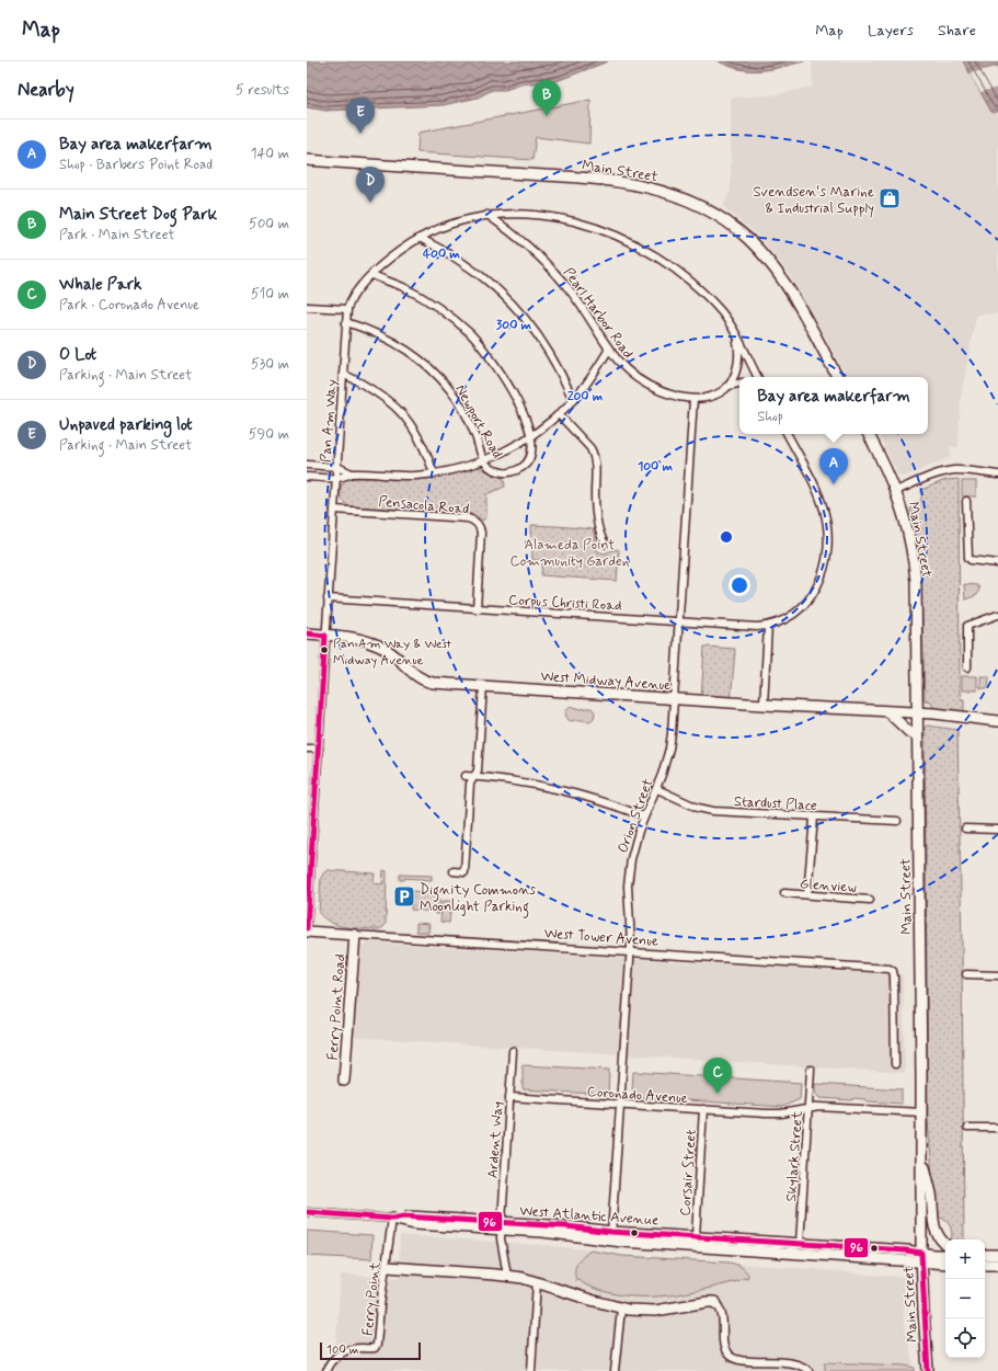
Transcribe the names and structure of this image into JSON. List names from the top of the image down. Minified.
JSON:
{"streets":{"street":["Main Street","Pearl Harbor Road","Pan Am Way","Newport Road","Pensacola Road","Corpus Christi Road","West Midway Avenue","Stardust Place","Orion Street","Glenview","West Tower Avenue","Ferry Point Road","Coronado Avenue","Ardent Way","Skylark Street","Corsair Street","West Atlantic Avenue","Ferry Point"]},"crossings":[["Main Street","West Midway Avenue"],["Main Street","Coronado Avenue"],["Main Street","West Atlantic Avenue"],["Pearl Harbor Road","Orion Street"],["Pan Am Way","Newport Road"],["Pan Am Way","Pensacola Road"],["Pan Am Way","Corpus Christi Road"],["Pan Am Way","West Midway Avenue"],["Pan Am Way","West Tower Avenue"],["Pensacola Road","Corpus Christi Road"],["Corpus Christi Road","Orion Street"],["West Midway Avenue","Orion Street"],["Stardust Place","Orion Street"],["Orion Street","West Tower Avenue"],["Orion Street","Coronado Avenue"],["Orion Street","West Atlantic Avenue"],["West Tower Avenue","Ferry Point Road"],["Coronado Avenue","Ardent Way"],["Coronado Avenue","Skylark Street"],["Coronado Avenue","Corsair Street"],["Ardent Way","West Atlantic Avenue"],["Skylark Street","West Atlantic Avenue"],["Corsair Street","West Atlantic Avenue"],["West Atlantic Avenue","Ferry Point"]],"parks":["Alameda Point Community Garden"],"places":{"shop":["Svendsen's Marine & Industrial Supply"],"other":["Pan Am Way & West Midway Avenue"],"parking":["Dignity Commons Moonlight Parking"]},"lines":["transit line 96"],"scale_bar":"100 m","page":{"header":"Map","nav":["Map","Layers","Share"],"heading":["Nearby","5 results"],"pins":["B","E","D","A","C"],"list":[{"mark":"A","name":"Bay area makerfarm","note":"Shop · Barbers Point Road","value":"140 m"},{"mark":"B","name":"Main Street Dog Park","note":"Park · Main Street","value":"500 m"},{"mark":"C","name":"Whale Park","note":"Park · Coronado Avenue","value":"510 m"},{"mark":"D","name":"O Lot","note":"Parking · Main Street","value":"530 m"},{"mark":"E","name":"Unpaved parking lot","note":"Parking · Main Street","value":"590 m"}],"popup":["Bay area makerfarm","Shop"],"map_buttons":["+","−"],"scale":"100 m"},"rings":["400 m","300 m","200 m","100 m"]}
